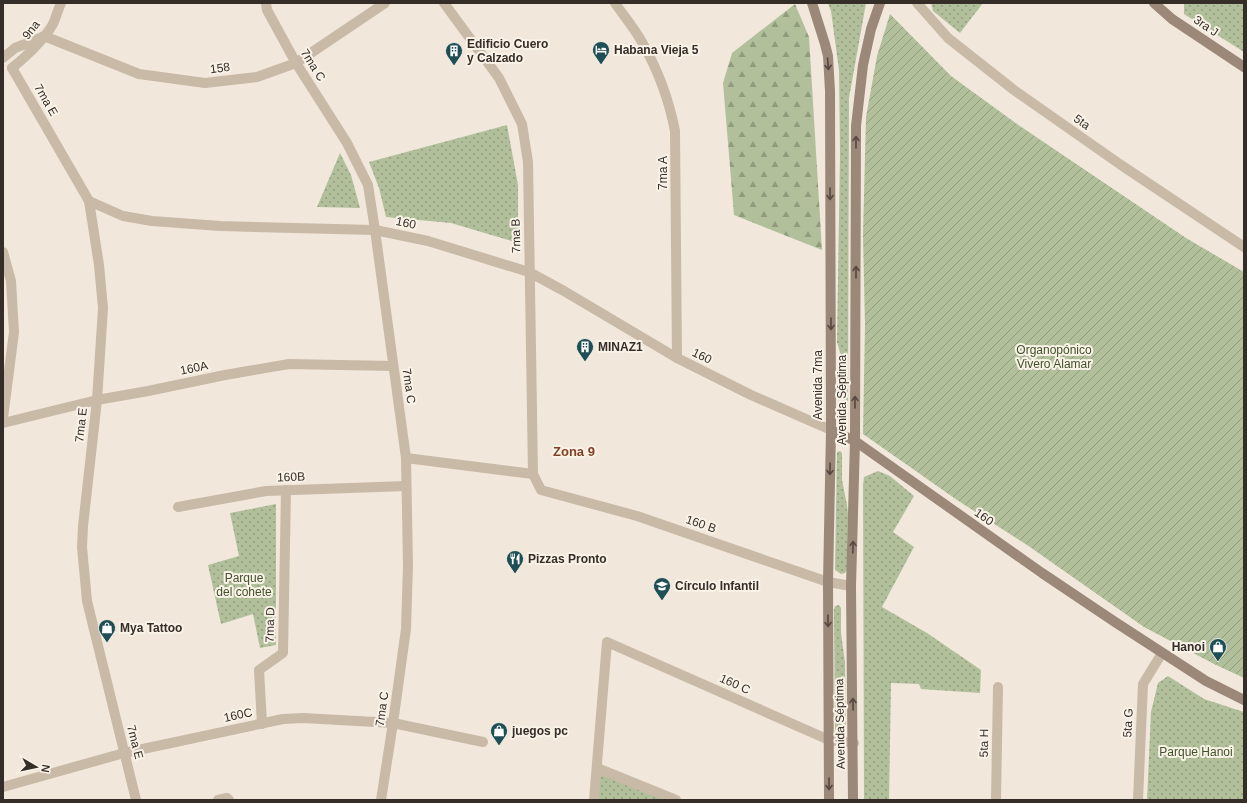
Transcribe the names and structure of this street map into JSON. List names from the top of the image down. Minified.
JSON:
{"streets":{"main road":["3ra J","160","Avenida 7ma","Avenida Séptima"],"street":["9na","7ma C","158","7ma E","5ta","7ma A","7ma B","160A","160B","160 B","7ma D","160 C","160C","5ta G","5ta H"]},"crossings":[["9na","158"],["9na","7ma E"],["7ma C","158"],["7ma C","160"],["7ma C","160A"],["7ma C","160B"],["7ma C","160C"],["7ma E","160"],["7ma E","160A"],["7ma E","160C"],["7ma A","160"],["160","7ma B"],["160","Avenida 7ma"],["160","Avenida Séptima"],["160","5ta G"],["7ma B","160 B"],["Avenida 7ma","Avenida Séptima"],["Avenida Séptima","160 B"],["Avenida Séptima","160 C"],["160B","7ma D"],["7ma D","160C"]],"districts":["Zona 9"],"parks":["Organopónico Vivero Alamar","Parque del cohete","Parque Hanoi"],"places":{"hotel":["Habana Vieja 5"],"building":["Edificio Cuero y Calzado","MINAZ1"],"restaurant":["Pizzas Pronto"],"school or university":["Círculo Infantil"],"shop":["Mya Tattoo","Hanoi","juegos pc"]},"north":"right"}
